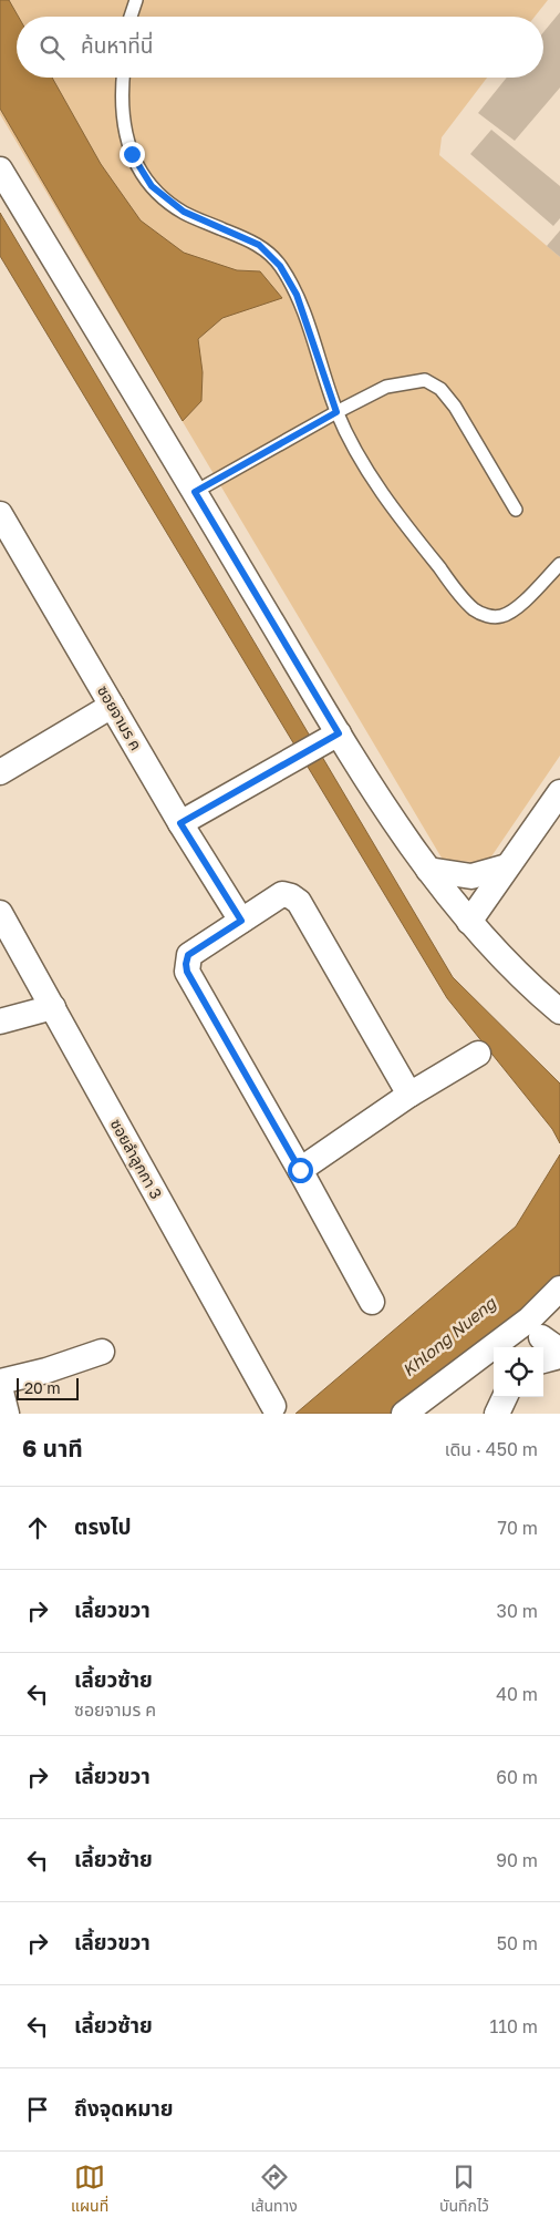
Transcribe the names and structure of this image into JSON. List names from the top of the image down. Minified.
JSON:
{"streets":{"street":["ซอยจามร ค","ซอยลำลูกกา 3"]},"water":["Khlong Nueng"],"scale_bar":"20 m","page":{"search":"ค้นหาที่นี่","scale":"20 m","heading":["6 นาที","เดิน · 450 m"],"list":[["ตรงไป","70 m"],["เลี้ยวขวา","30 m"],["เลี้ยวซ้าย","ซอยจามร ค","40 m"],["เลี้ยวขวา","60 m"],["เลี้ยวซ้าย","90 m"],["เลี้ยวขวา","50 m"],["เลี้ยวซ้าย","110 m"],"ถึงจุดหมาย"],"nav":["แผนที่","เส้นทาง","บันทึกไว้"]}}
